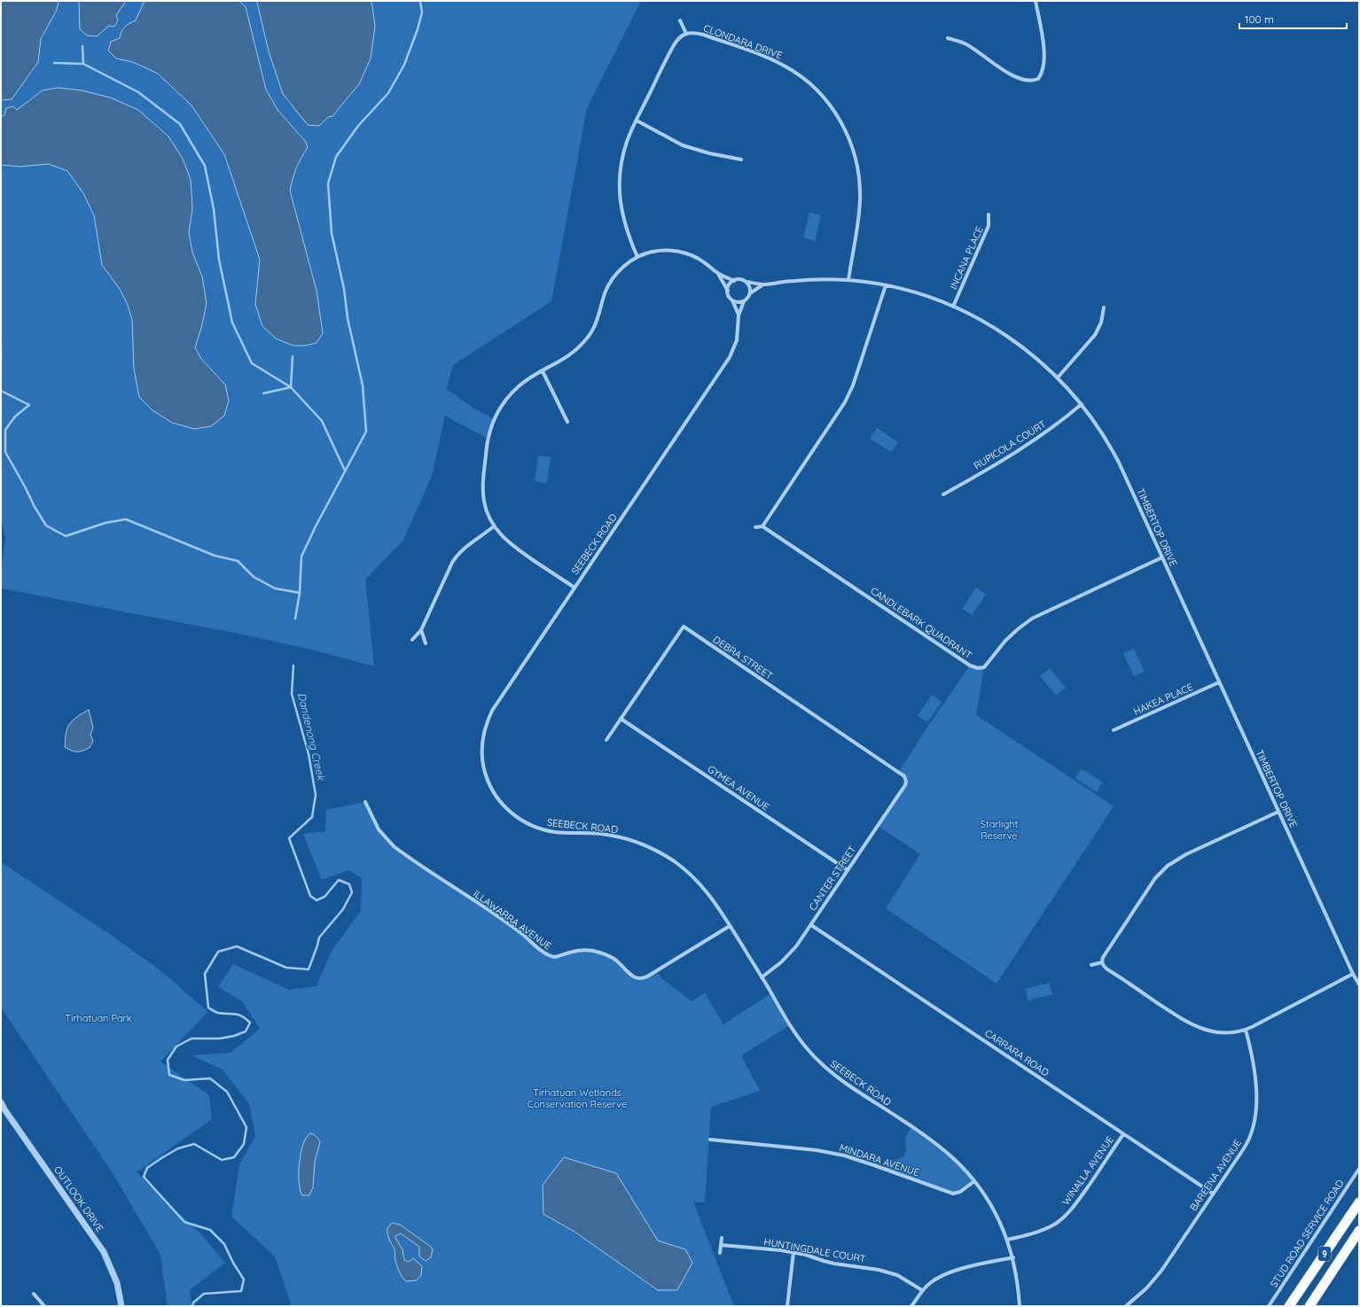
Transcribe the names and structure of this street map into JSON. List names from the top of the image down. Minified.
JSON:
{"streets":{"highway":["9"],"street":["CLONDARA DRIVE","INCANA PLACE","RUPICOLA COURT","TIMBERTOP DRIVE","SEEBECK ROAD","CANDLEBARK QUADRANT","DEBRA STREET","HAKEA PLACE","GYMEA AVENUE","CANTER STREET","ILLAWARRA AVENUE","CARRARA ROAD","MINDARA AVENUE","WINALLA AVENUE","BAREENA AVENUE","OUTLOOK DRIVE","STUD ROAD SERVICE ROAD","HUNTINGDALE COURT"]},"crossings":[["CLONDARA DRIVE","TIMBERTOP DRIVE"],["INCANA PLACE","TIMBERTOP DRIVE"],["RUPICOLA COURT","TIMBERTOP DRIVE"],["TIMBERTOP DRIVE","SEEBECK ROAD"],["TIMBERTOP DRIVE","CANDLEBARK QUADRANT"],["TIMBERTOP DRIVE","HAKEA PLACE"],["SEEBECK ROAD","CANTER STREET"],["SEEBECK ROAD","ILLAWARRA AVENUE"],["SEEBECK ROAD","MINDARA AVENUE"],["SEEBECK ROAD","WINALLA AVENUE"],["DEBRA STREET","GYMEA AVENUE"],["DEBRA STREET","CANTER STREET"],["GYMEA AVENUE","CANTER STREET"],["CANTER STREET","CARRARA ROAD"],["CARRARA ROAD","WINALLA AVENUE"],["CARRARA ROAD","BAREENA AVENUE"]],"water":["Dandenong Creek"],"parks":["Starlight Reserve","Tirhatuan Park","Tirhatuan Wetlands Conservation Reserve"],"scale_bar":"100 m"}
